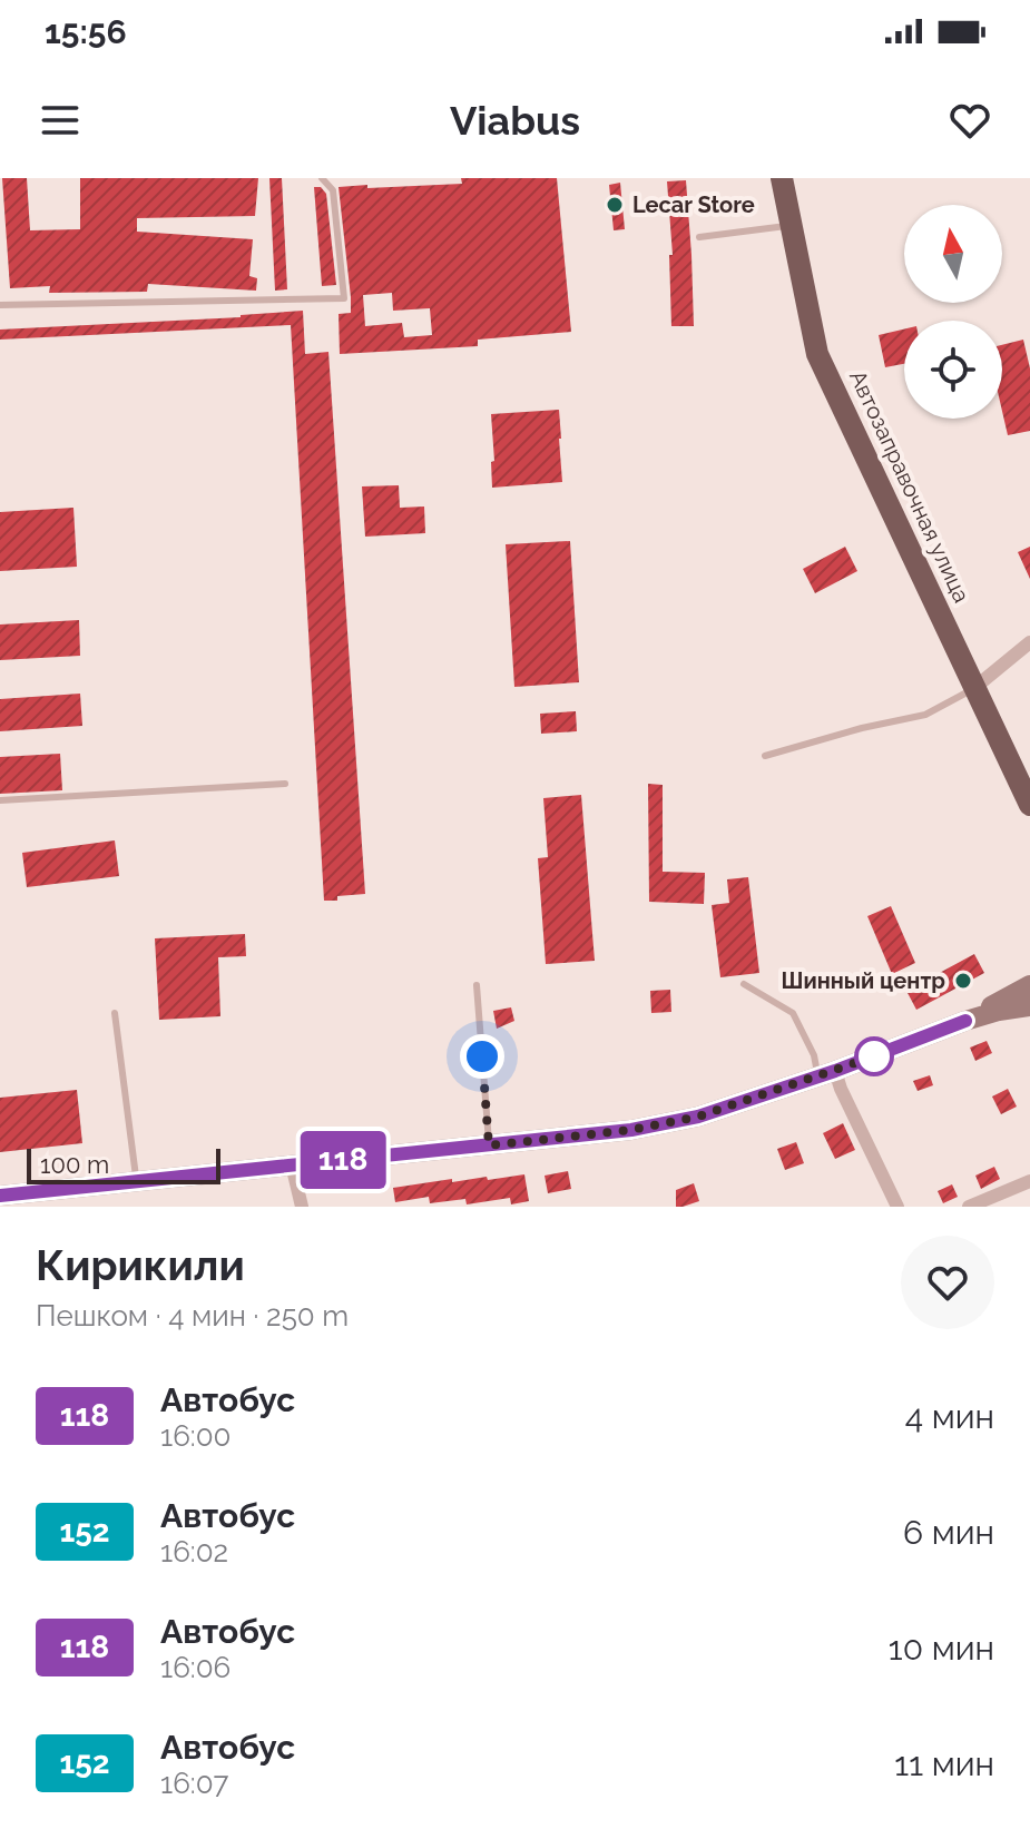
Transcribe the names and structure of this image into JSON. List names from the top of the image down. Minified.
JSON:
{"streets":{"main road":["Автозаправочная улица"]},"places":["Lecar Store","Шинный центр"],"lines":["bus line 118"],"scale_bar":"100 m","north":"top","page":{"status":"15:56","header":"Viabus","on_map":"118","scale":"100 m","heading":["Кирикили","Пешком · 4 мин · 250 m"],"list":[{"mark":"118","name":"Автобус","note":"16:00","value":"4 мин"},{"mark":"152","name":"Автобус","note":"16:02","value":"6 мин"},{"mark":"118","name":"Автобус","note":"16:06","value":"10 мин"},{"mark":"152","name":"Автобус","note":"16:07","value":"11 мин"}]}}
